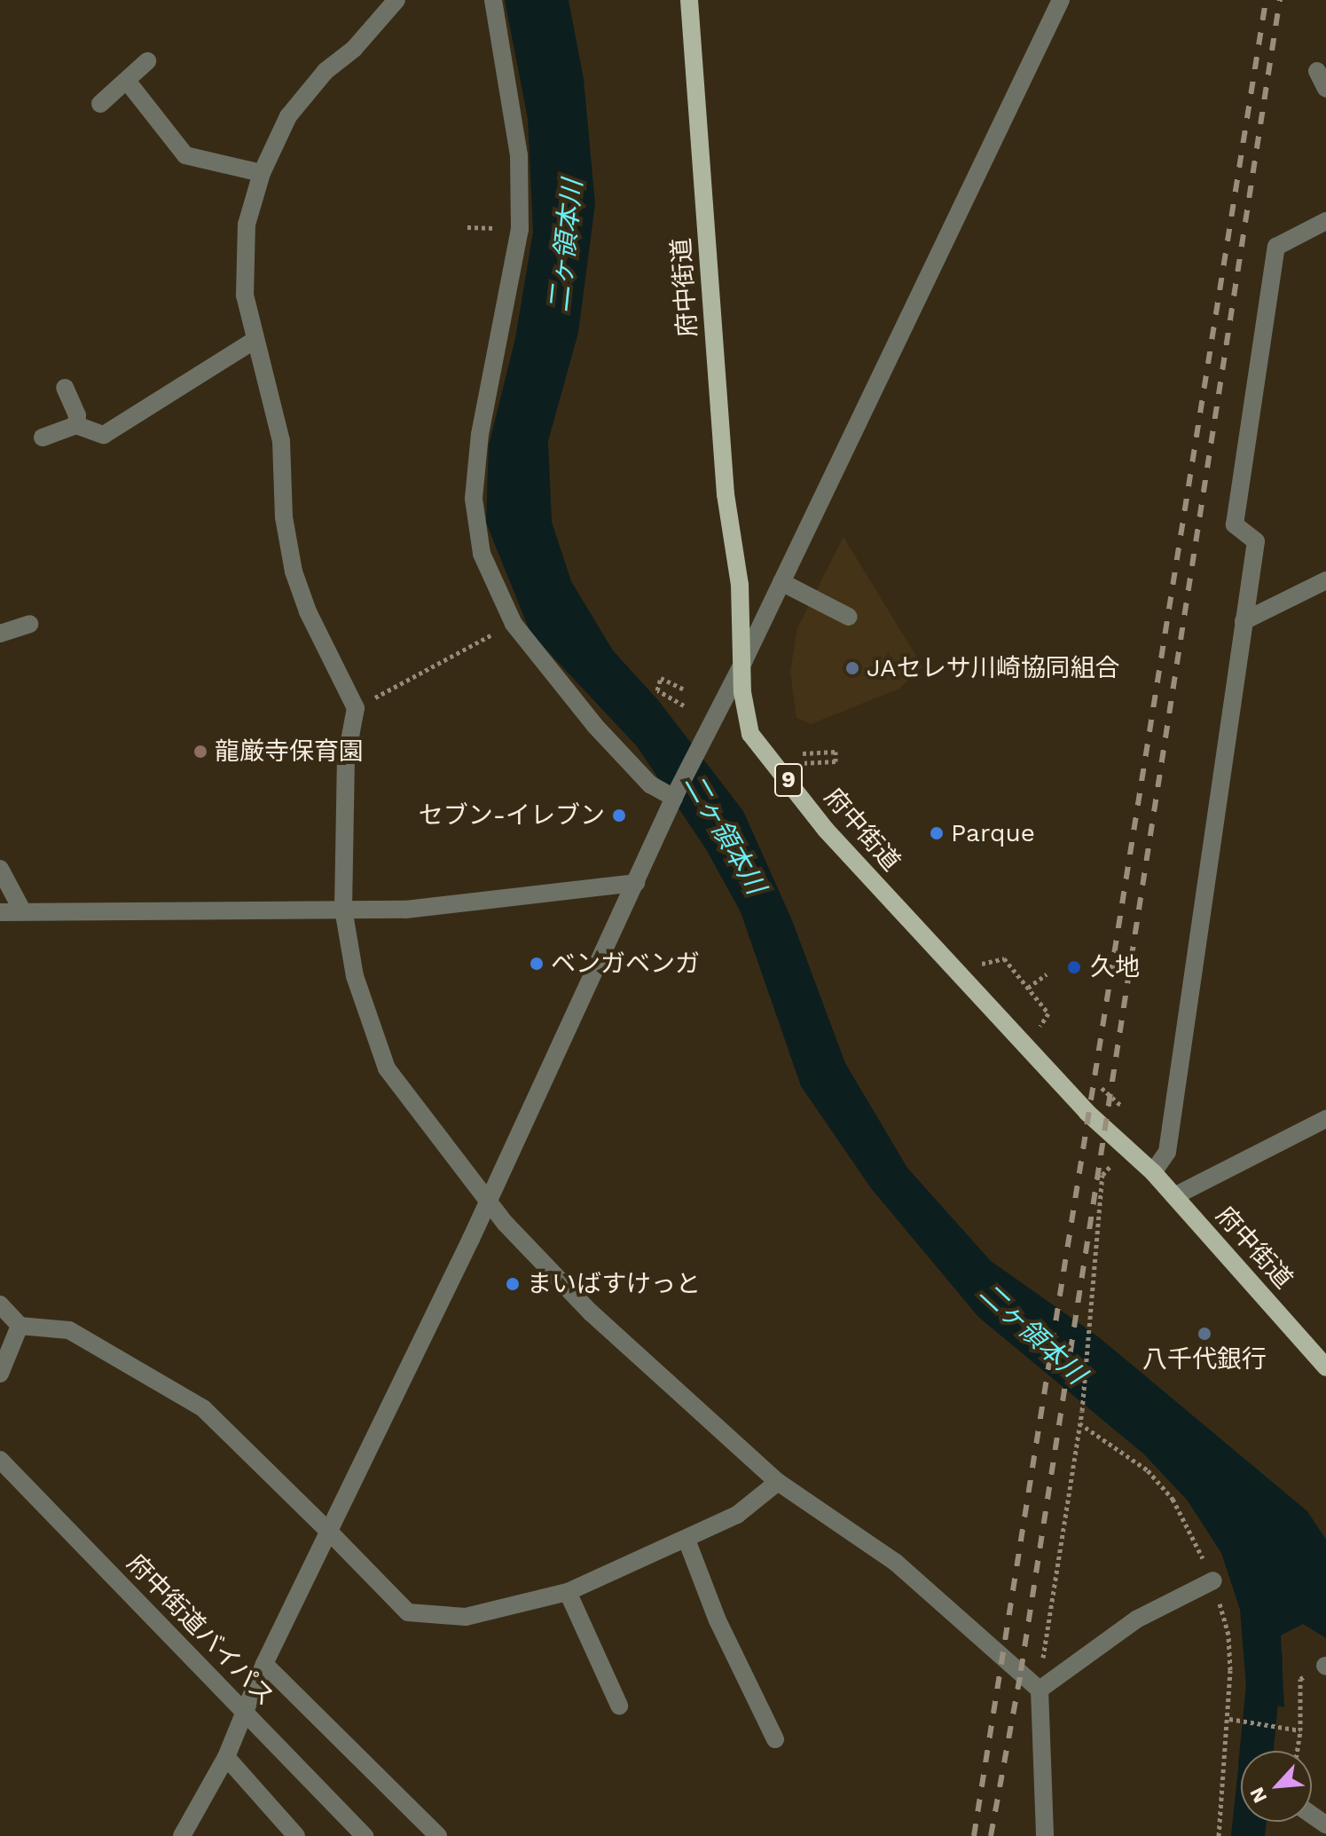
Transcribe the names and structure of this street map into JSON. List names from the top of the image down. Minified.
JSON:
{"streets":{"main road":["府中街道","9"],"street":["府中街道バイパス"]},"water":["二ヶ領本川"],"places":["JAセレサ川崎協同組合","龍厳寺保育園","セブン-イレブン","Parque","ベンガベンガ","久地","まいばすけっと","八千代銀行"],"north":"bottom left"}
